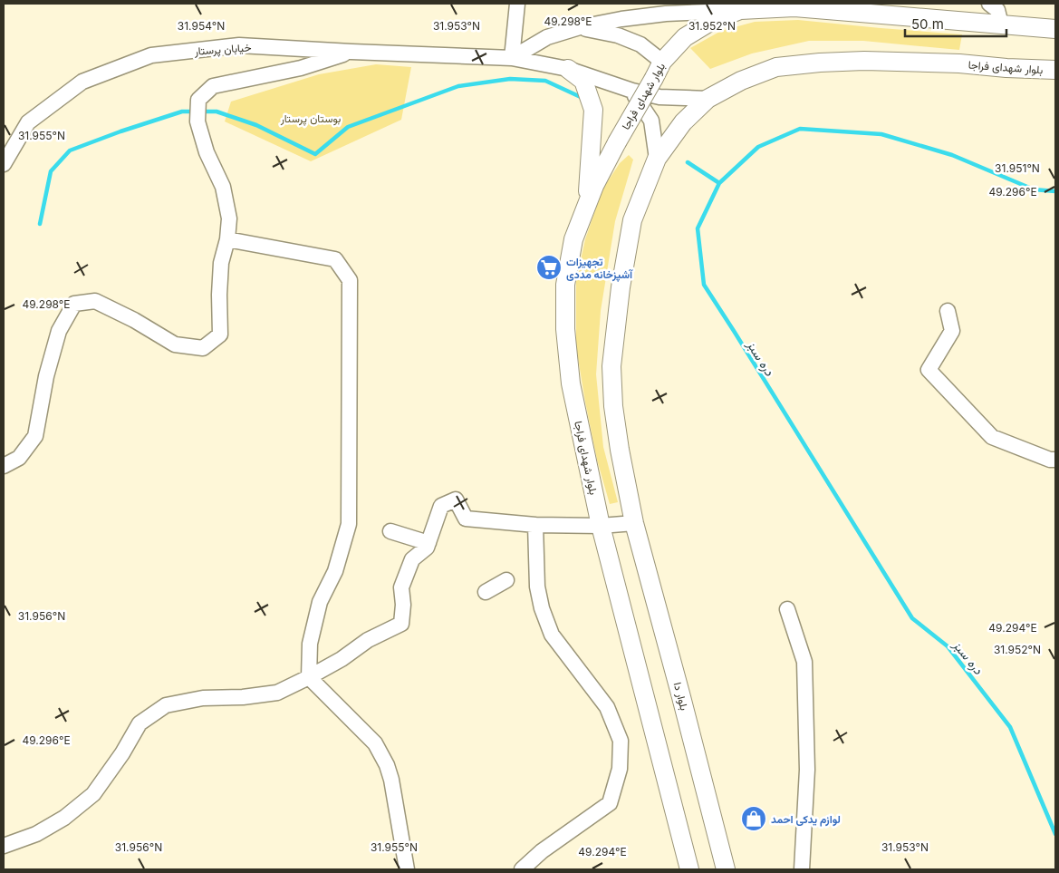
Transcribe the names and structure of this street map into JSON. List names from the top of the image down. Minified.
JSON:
{"streets":{"main road":["بلوار شهدای فراجا","بلوار دا"],"street":["خیابان پرستار"]},"crossings":[["خیابان پرستار","بلوار شهدای فراجا"],["بلوار شهدای فراجا","بلوار دا"]],"water":["دره سبز"],"parks":["بوستان پرستار"],"places":{"supermarket":["تجهیزات آشپزخانه مددی"],"shop":["لوازم یدکی احمد"]},"scale_bar":"50 m","coordinates":["49.298°E","31.954°N","31.953°N","31.952°N","31.955°N","31.951°N","49.296°E","31.956°N","49.294°E"]}
